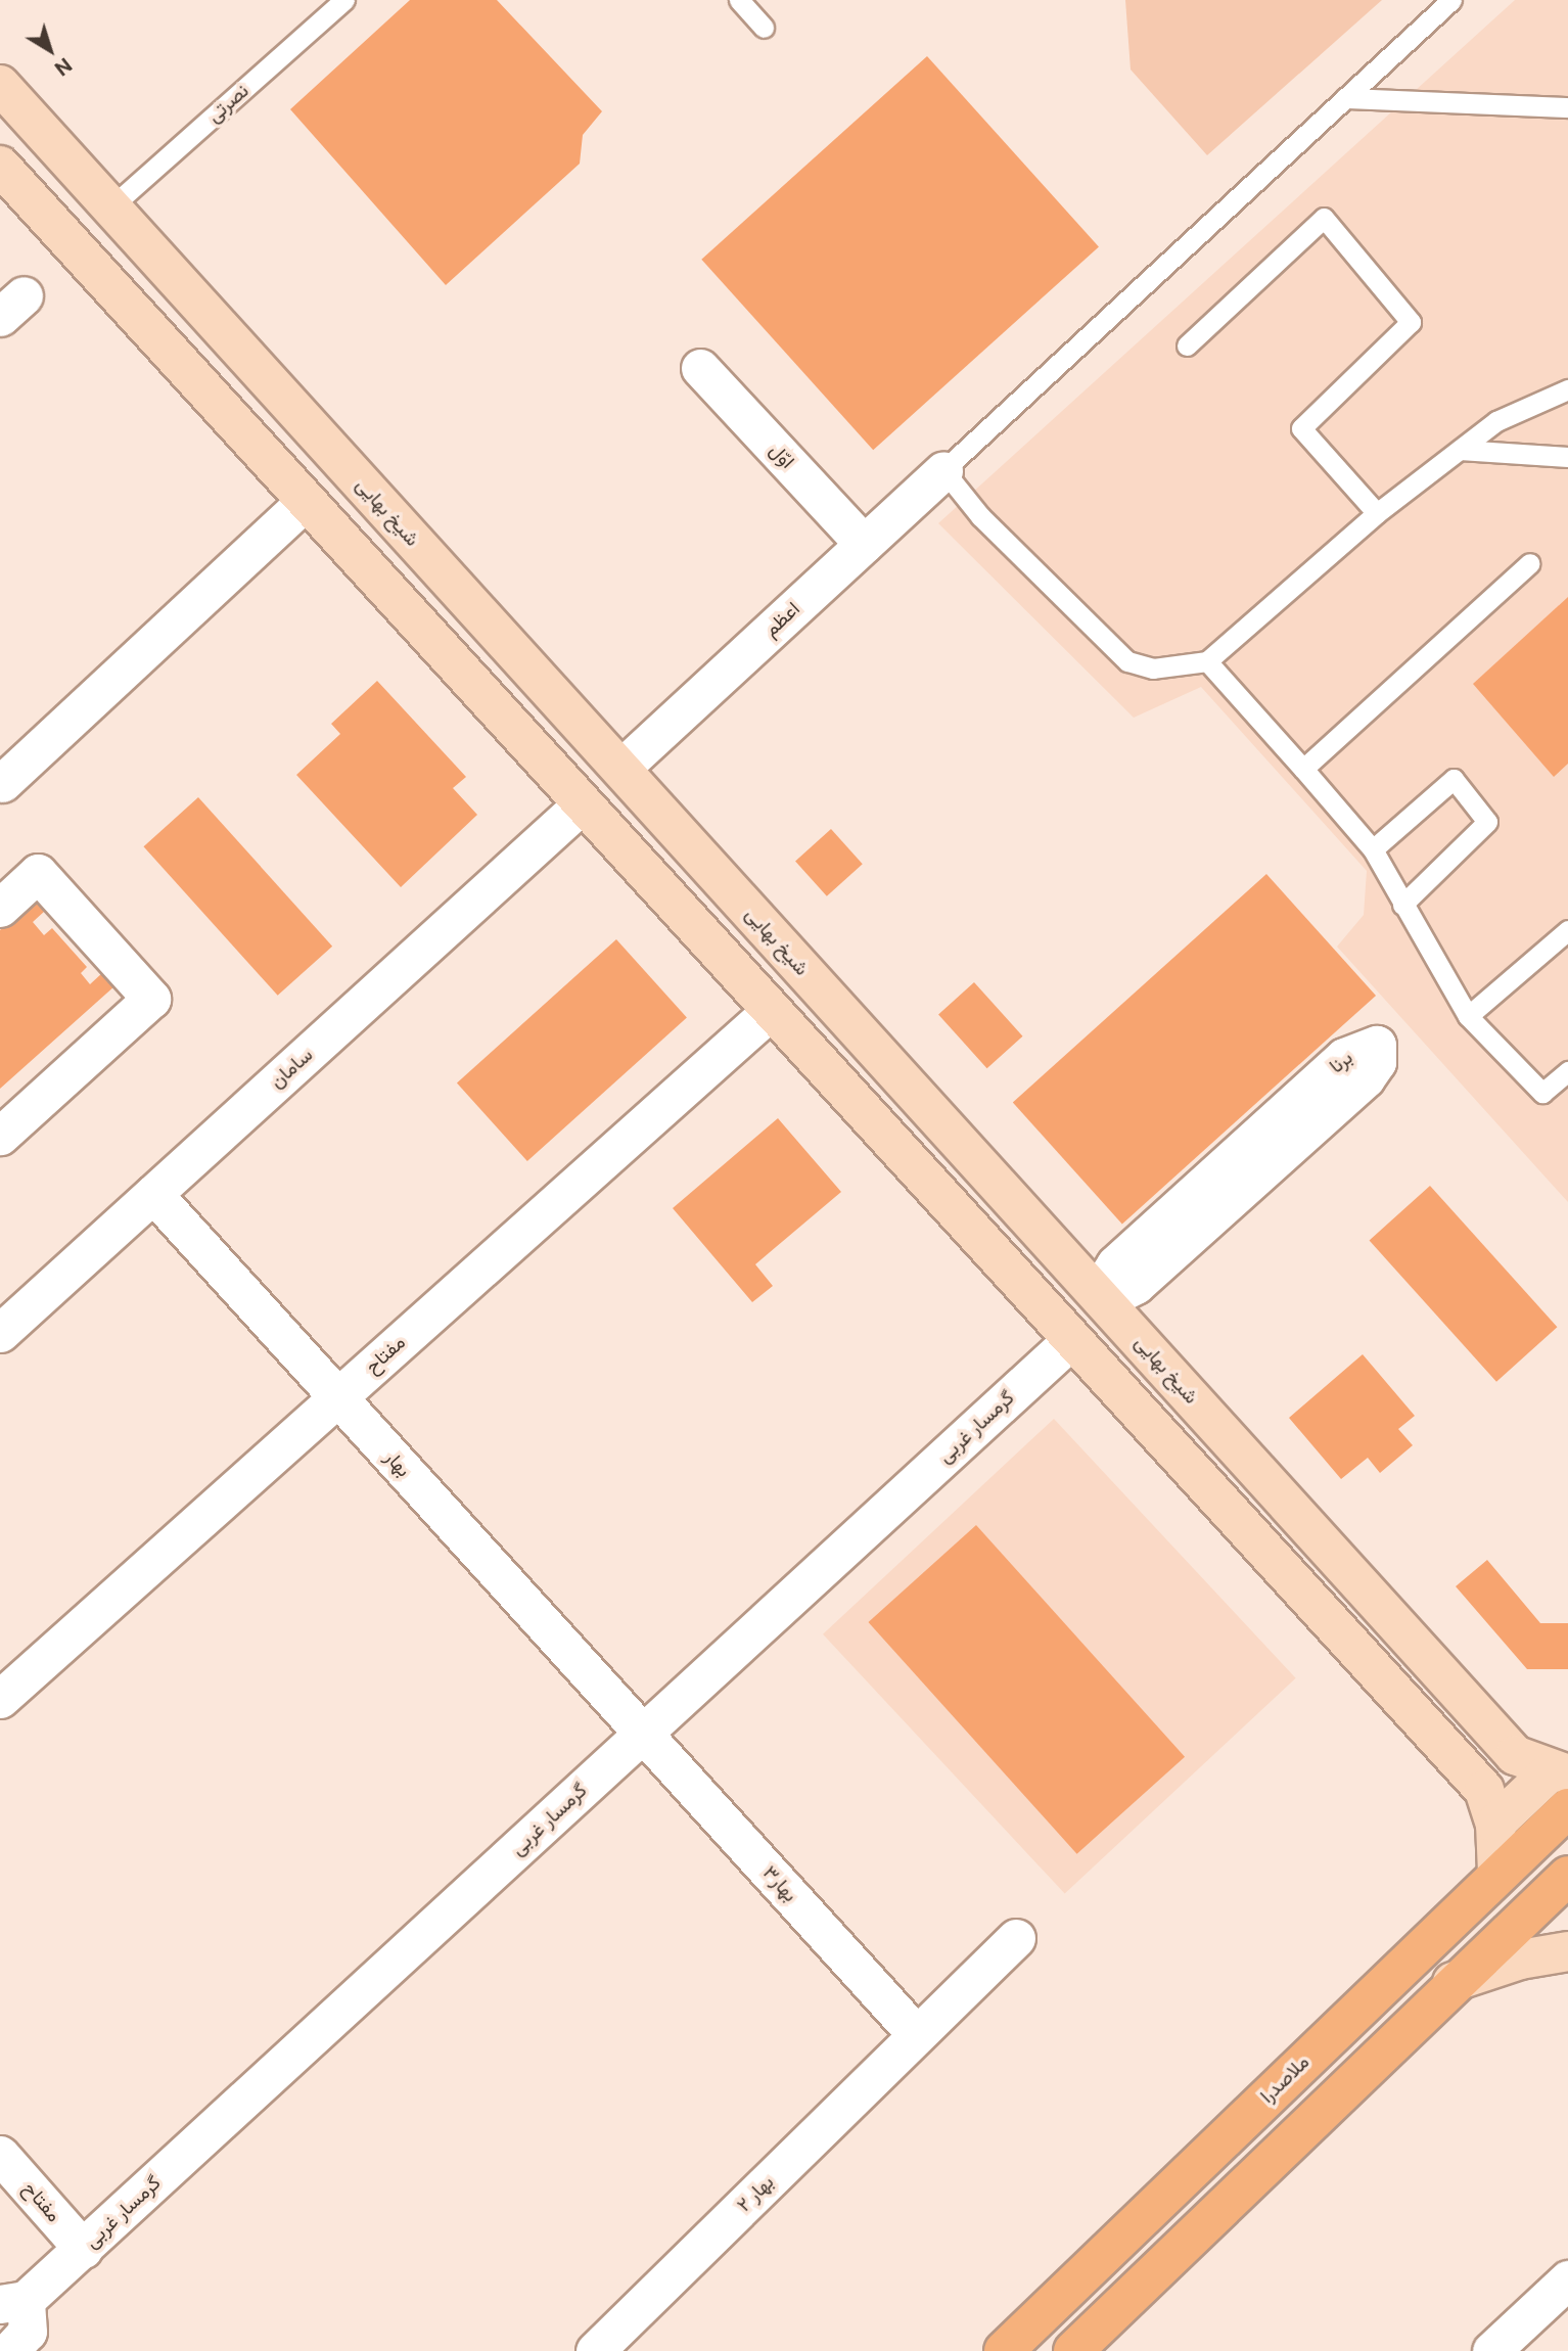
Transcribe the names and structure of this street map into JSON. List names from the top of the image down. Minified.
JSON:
{"streets":{"main road":["شیخ بهایی","ملاصدرا"],"street":["اوّل","اعظم","برنا","سامان","مفتاح","گرمسار غربی","بهار","بهار۳","بهار ۲"],"lane":["نصرتی"]},"crossings":[["نصرتی","شیخ بهایی"],["اوّل","اعظم"],["شیخ بهایی","اعظم"],["شیخ بهایی","برنا"],["سامان","بهار"],["مفتاح","گرمسار غربی"],["مفتاح","بهار"],["گرمسار غربی","بهار"],["گرمسار غربی","بهار۳"],["بهار","بهار۳"],["بهار۳","بهار ۲"]],"north":"bottom right"}
